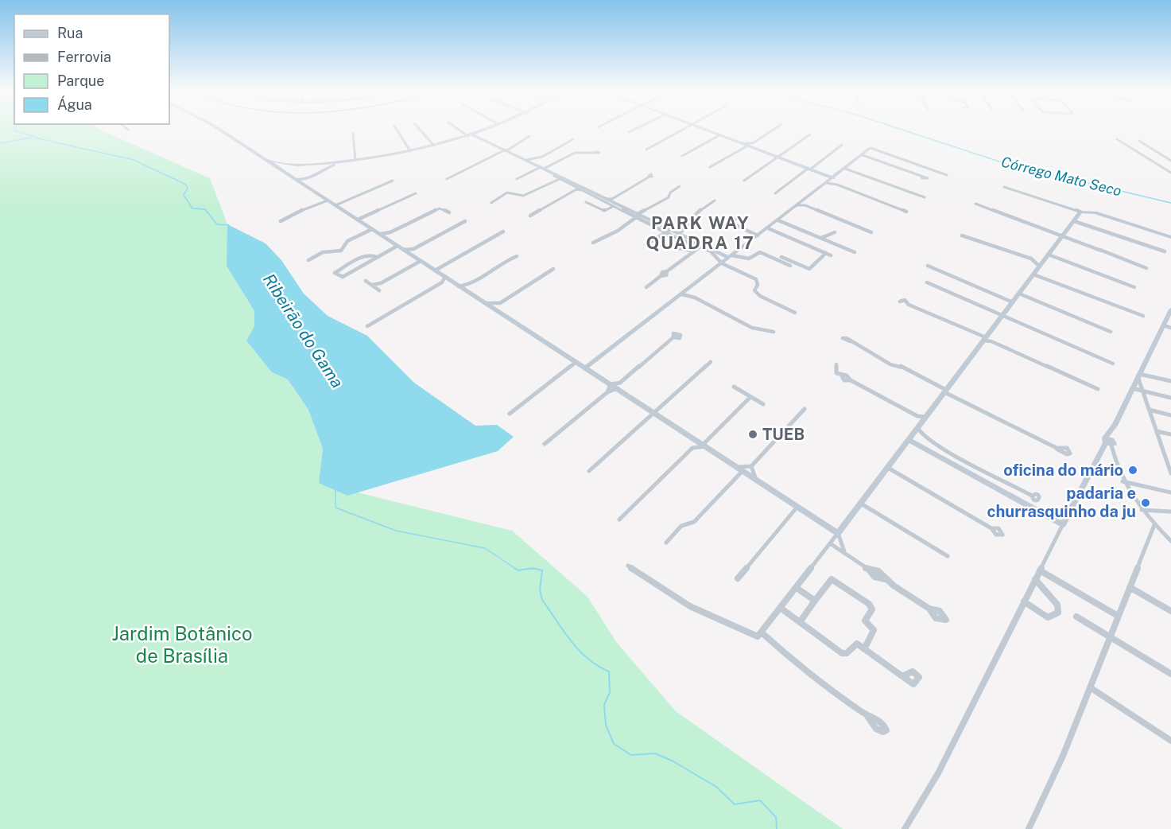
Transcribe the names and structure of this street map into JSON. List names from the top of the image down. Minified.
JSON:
{"districts":["PARK WAY QUADRA 17"],"water":["Córrego Mato Seco","Ribeirão do Gama"],"parks":["Jardim Botânico de Brasília"],"places":["TUEB","oficina do mário","padaria e churrasquinho da ju"],"legend":["Rua","Ferrovia","Parque","Água"]}
